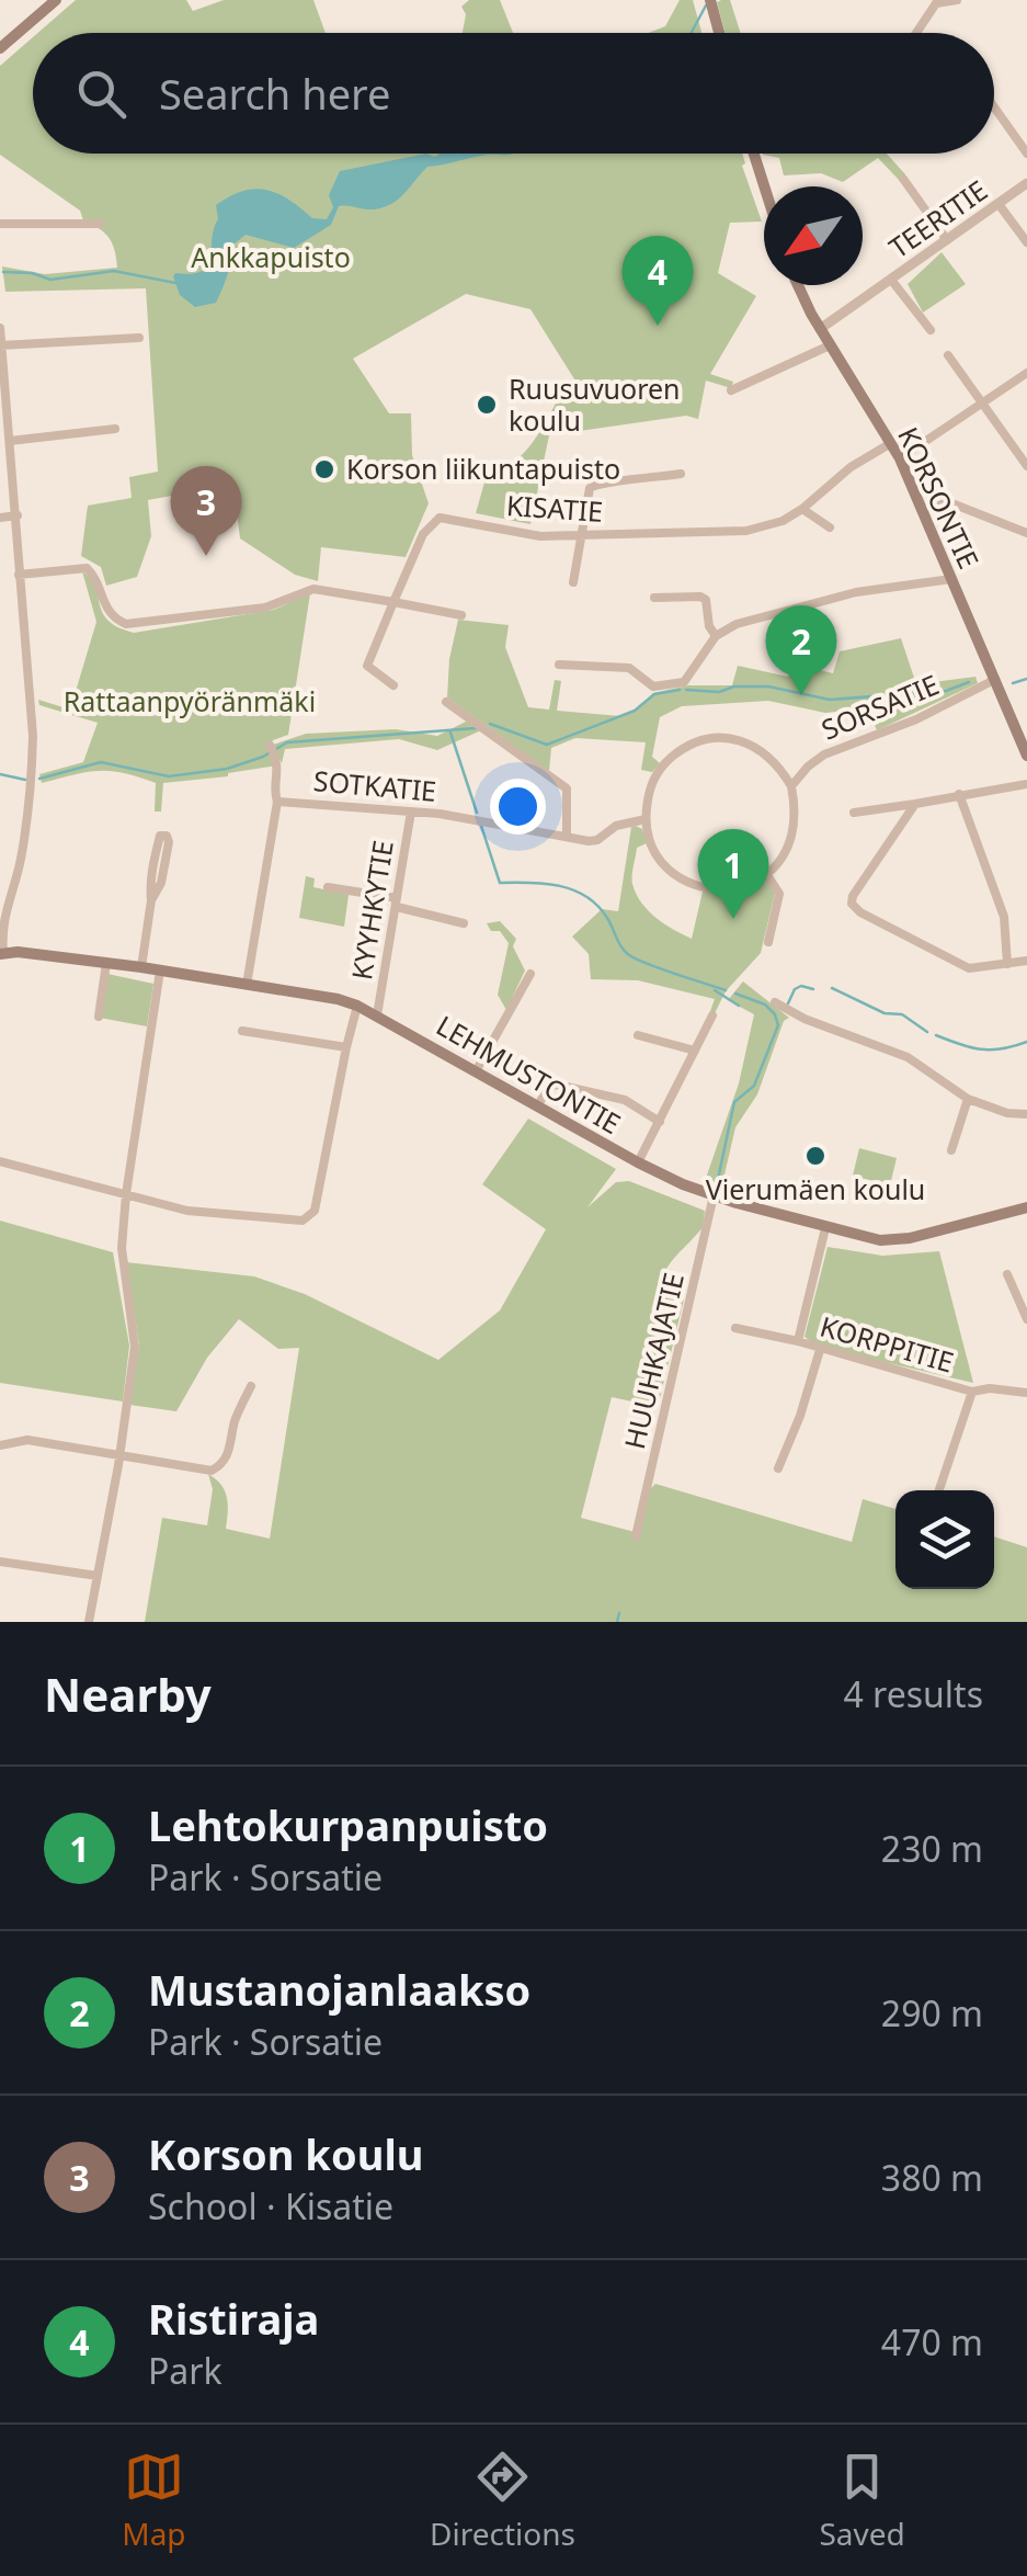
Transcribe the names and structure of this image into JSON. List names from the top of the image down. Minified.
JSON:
{"streets":{"main road":["KORSONTIE","LEHMUSTONTIE"],"street":["TEERITIE","KISATIE","SORSATIE","SOTKATIE","KYYHKYTIE","KORPPITIE","HUUHKAJATIE"]},"crossings":[["TEERITIE","KORSONTIE"],["KORSONTIE","KISATIE"],["KORSONTIE","SORSATIE"],["SORSATIE","SOTKATIE"],["SOTKATIE","KYYHKYTIE"],["SOTKATIE","LEHMUSTONTIE"],["KYYHKYTIE","LEHMUSTONTIE"],["LEHMUSTONTIE","HUUHKAJATIE"]],"parks":["Ankkapuisto","Rattaanpyöränmäki"],"places":["Ruusuvuoren koulu","Korson liikuntapuisto","Vierumäen koulu"],"north":"bottom left","page":{"search":"Search here","pins":["4","3","2","1"],"heading":["Nearby","4 results"],"list":[{"mark":"1","name":"Lehtokurpanpuisto","note":"Park · Sorsatie","value":"230 m"},{"mark":"2","name":"Mustanojanlaakso","note":"Park · Sorsatie","value":"290 m"},{"mark":"3","name":"Korson koulu","note":"School · Kisatie","value":"380 m"},{"mark":"4","name":"Ristiraja","note":"Park","value":"470 m"}],"nav":["Map","Directions","Saved"]}}
